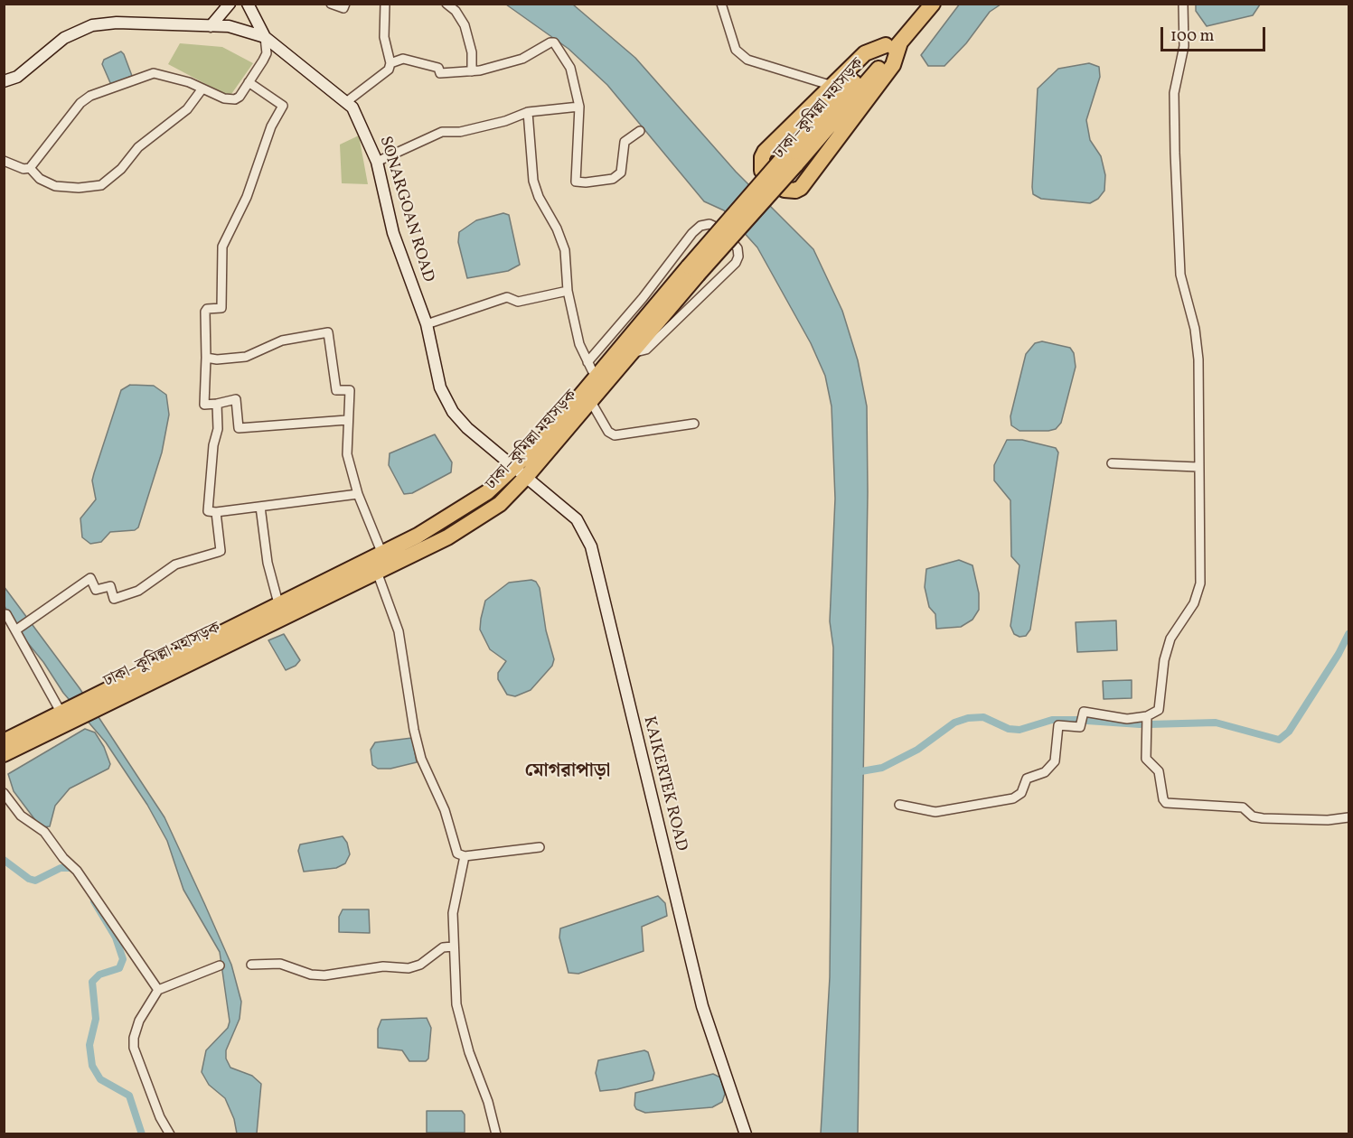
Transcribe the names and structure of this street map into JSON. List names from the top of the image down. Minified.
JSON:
{"streets":{"highway":["ঢাকা–কুমিল্লা মহাসড়ক"],"main road":["SONARGOAN ROAD","KAIKERTEK ROAD"]},"crossings":[["ঢাকা–কুমিল্লা মহাসড়ক","SONARGOAN ROAD"],["ঢাকা–কুমিল্লা মহাসড়ক","KAIKERTEK ROAD"],["SONARGOAN ROAD","KAIKERTEK ROAD"]],"districts":["মোগরাপাড়া"],"scale_bar":"100 m"}
